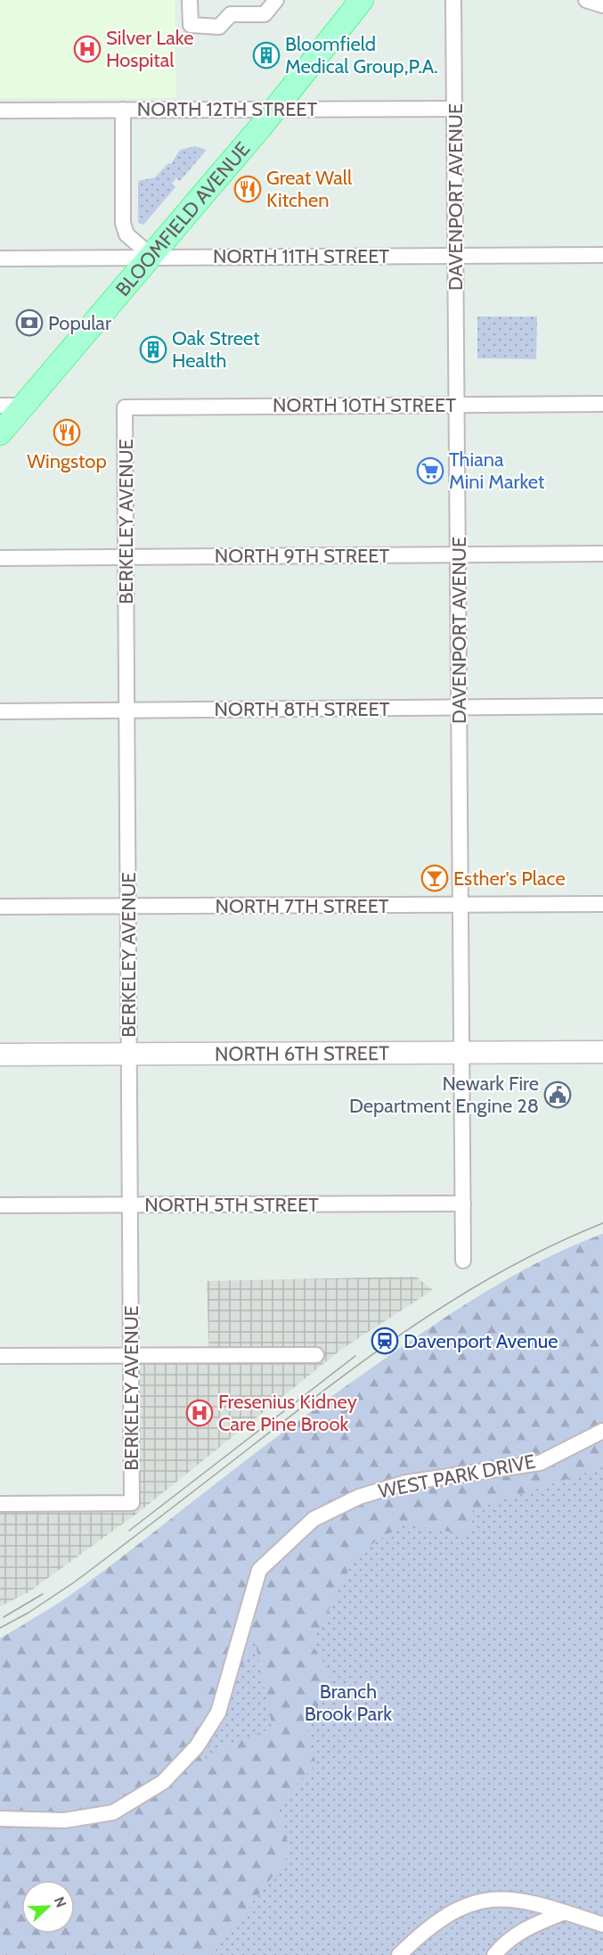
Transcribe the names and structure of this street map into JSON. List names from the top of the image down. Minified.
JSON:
{"streets":{"main road":["BLOOMFIELD AVENUE"],"street":["NORTH 12TH STREET","DAVENPORT AVENUE","NORTH 11TH STREET","NORTH 10TH STREET","BERKELEY AVENUE","NORTH 9TH STREET","NORTH 8TH STREET","NORTH 7TH STREET","NORTH 6TH STREET","NORTH 5TH STREET","WEST PARK DRIVE"]},"crossings":[["NORTH 12TH STREET","DAVENPORT AVENUE"],["NORTH 12TH STREET","BLOOMFIELD AVENUE"],["DAVENPORT AVENUE","NORTH 11TH STREET"],["DAVENPORT AVENUE","NORTH 10TH STREET"],["DAVENPORT AVENUE","NORTH 9TH STREET"],["DAVENPORT AVENUE","NORTH 8TH STREET"],["DAVENPORT AVENUE","NORTH 7TH STREET"],["DAVENPORT AVENUE","NORTH 6TH STREET"],["DAVENPORT AVENUE","NORTH 5TH STREET"],["BLOOMFIELD AVENUE","NORTH 11TH STREET"],["NORTH 10TH STREET","BERKELEY AVENUE"],["BERKELEY AVENUE","NORTH 9TH STREET"],["BERKELEY AVENUE","NORTH 8TH STREET"],["BERKELEY AVENUE","NORTH 7TH STREET"],["BERKELEY AVENUE","NORTH 6TH STREET"],["BERKELEY AVENUE","NORTH 5TH STREET"]],"parks":["Branch Brook Park"],"places":{"hospital":["Silver Lake Hospital","Fresenius Kidney Care Pine Brook"],"building":["Bloomfield Medical Group,P.A.","Oak Street Health"],"restaurant":["Great Wall Kitchen","Wingstop"],"bank":["Popular"],"supermarket":["Thiana Mini Market"],"bar":["Esther's Place"],"public building":["Newark Fire Department Engine 28"],"station":["Davenport Avenue"]},"north":"right"}
